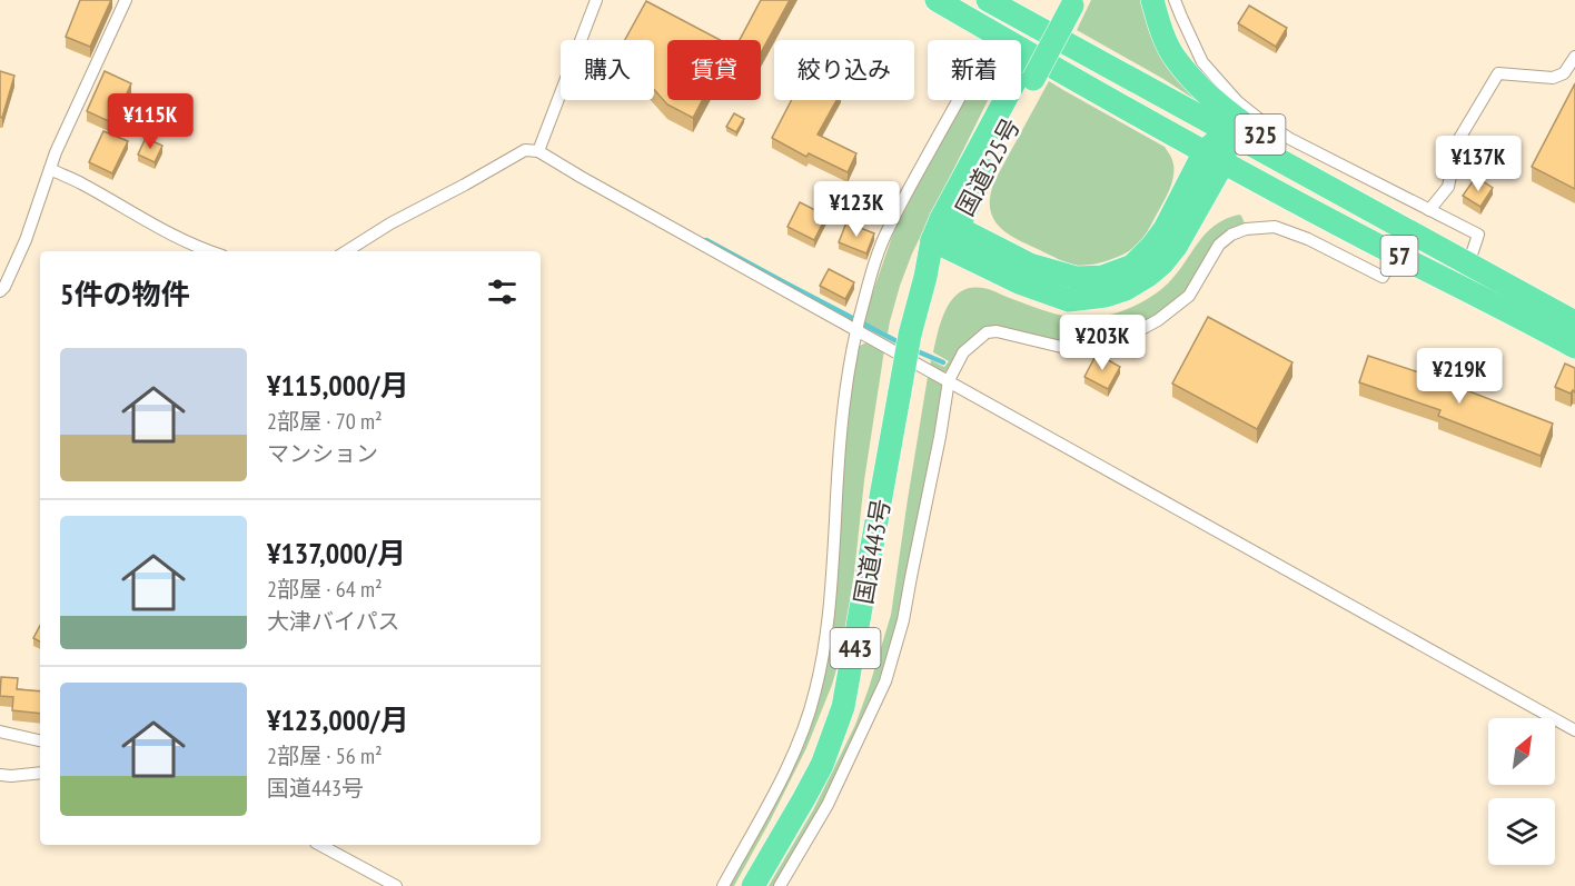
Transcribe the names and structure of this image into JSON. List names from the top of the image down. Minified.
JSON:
{"streets":{"highway":["325","国道325号","57","国道443号","443"]},"crossings":[["325","57"],["国道325号","国道443号"]],"north":"top right","page":{"chip":["購入","賃貸","絞り込み","新着"],"price":["¥115K","¥137K","¥123K","¥203K","¥219K"],"heading":"5件の物件","list":[{"name":"¥115,000/月","note":"2部屋 · 70 m² · マンション"},{"name":"¥137,000/月","note":"2部屋 · 64 m² · 大津バイパス"},{"name":"¥123,000/月","note":"2部屋 · 56 m² · 国道443号"}]}}
